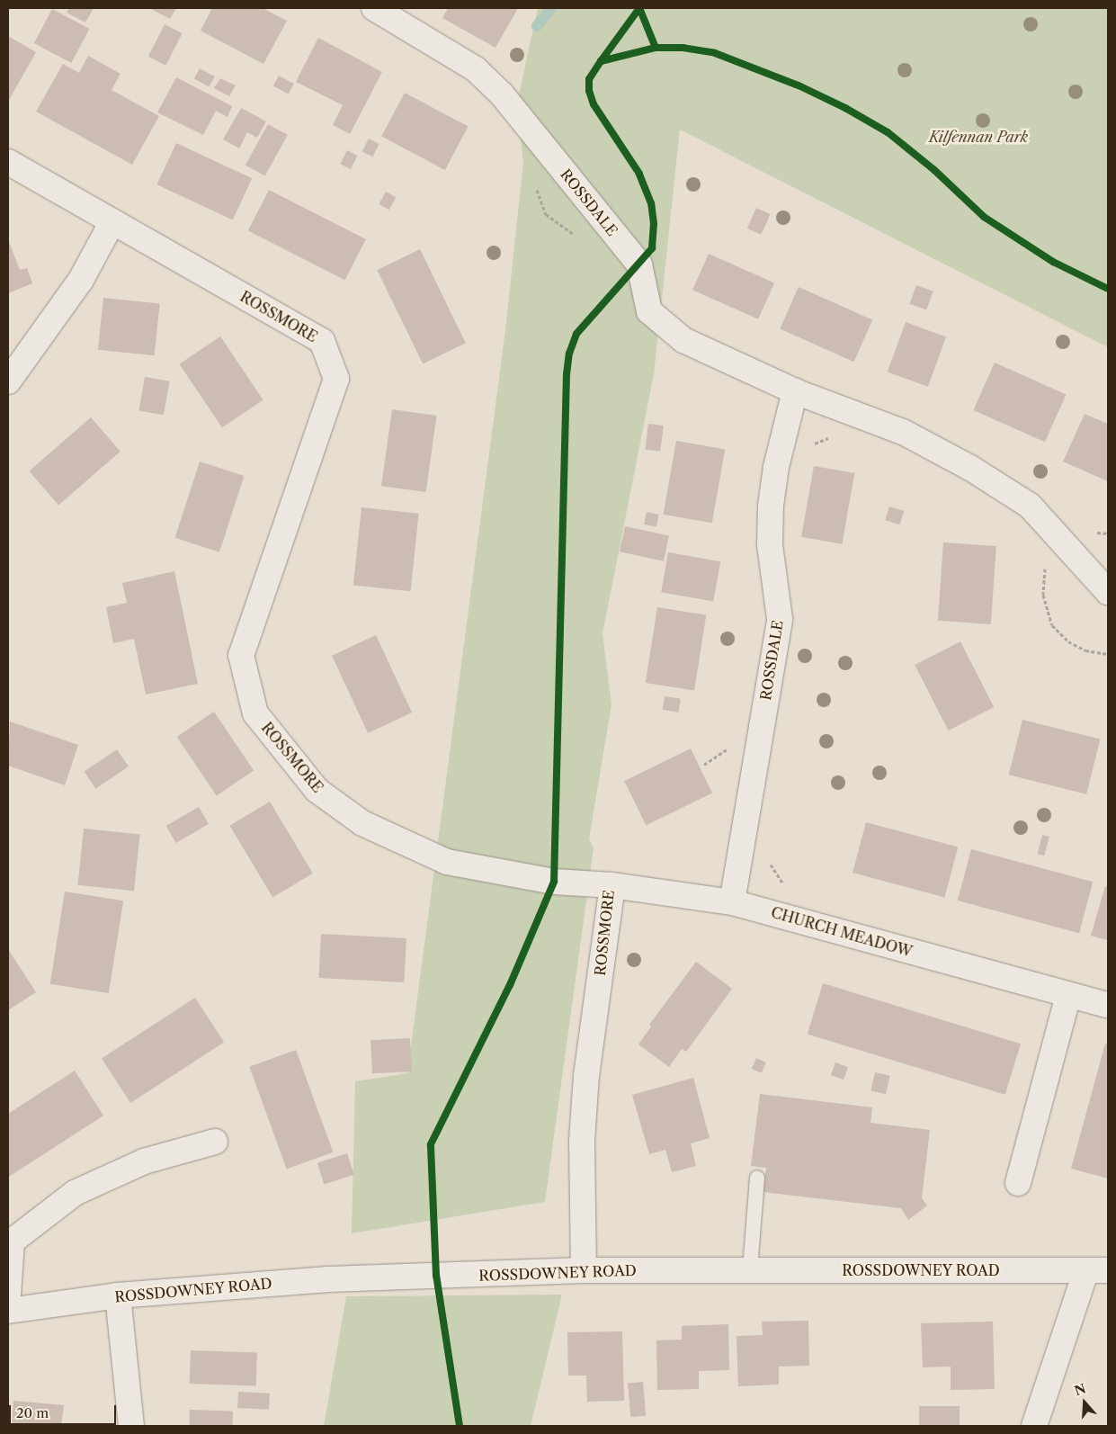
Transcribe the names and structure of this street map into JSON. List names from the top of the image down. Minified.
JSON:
{"streets":{"street":["ROSSDALE","ROSSMORE","CHURCH MEADOW","ROSSDOWNEY ROAD"]},"crossings":[["ROSSDALE","CHURCH MEADOW"],["ROSSMORE","CHURCH MEADOW"],["ROSSMORE","ROSSDOWNEY ROAD"]],"parks":["Kilfennan Park"],"scale_bar":"20 m","north":"top"}
